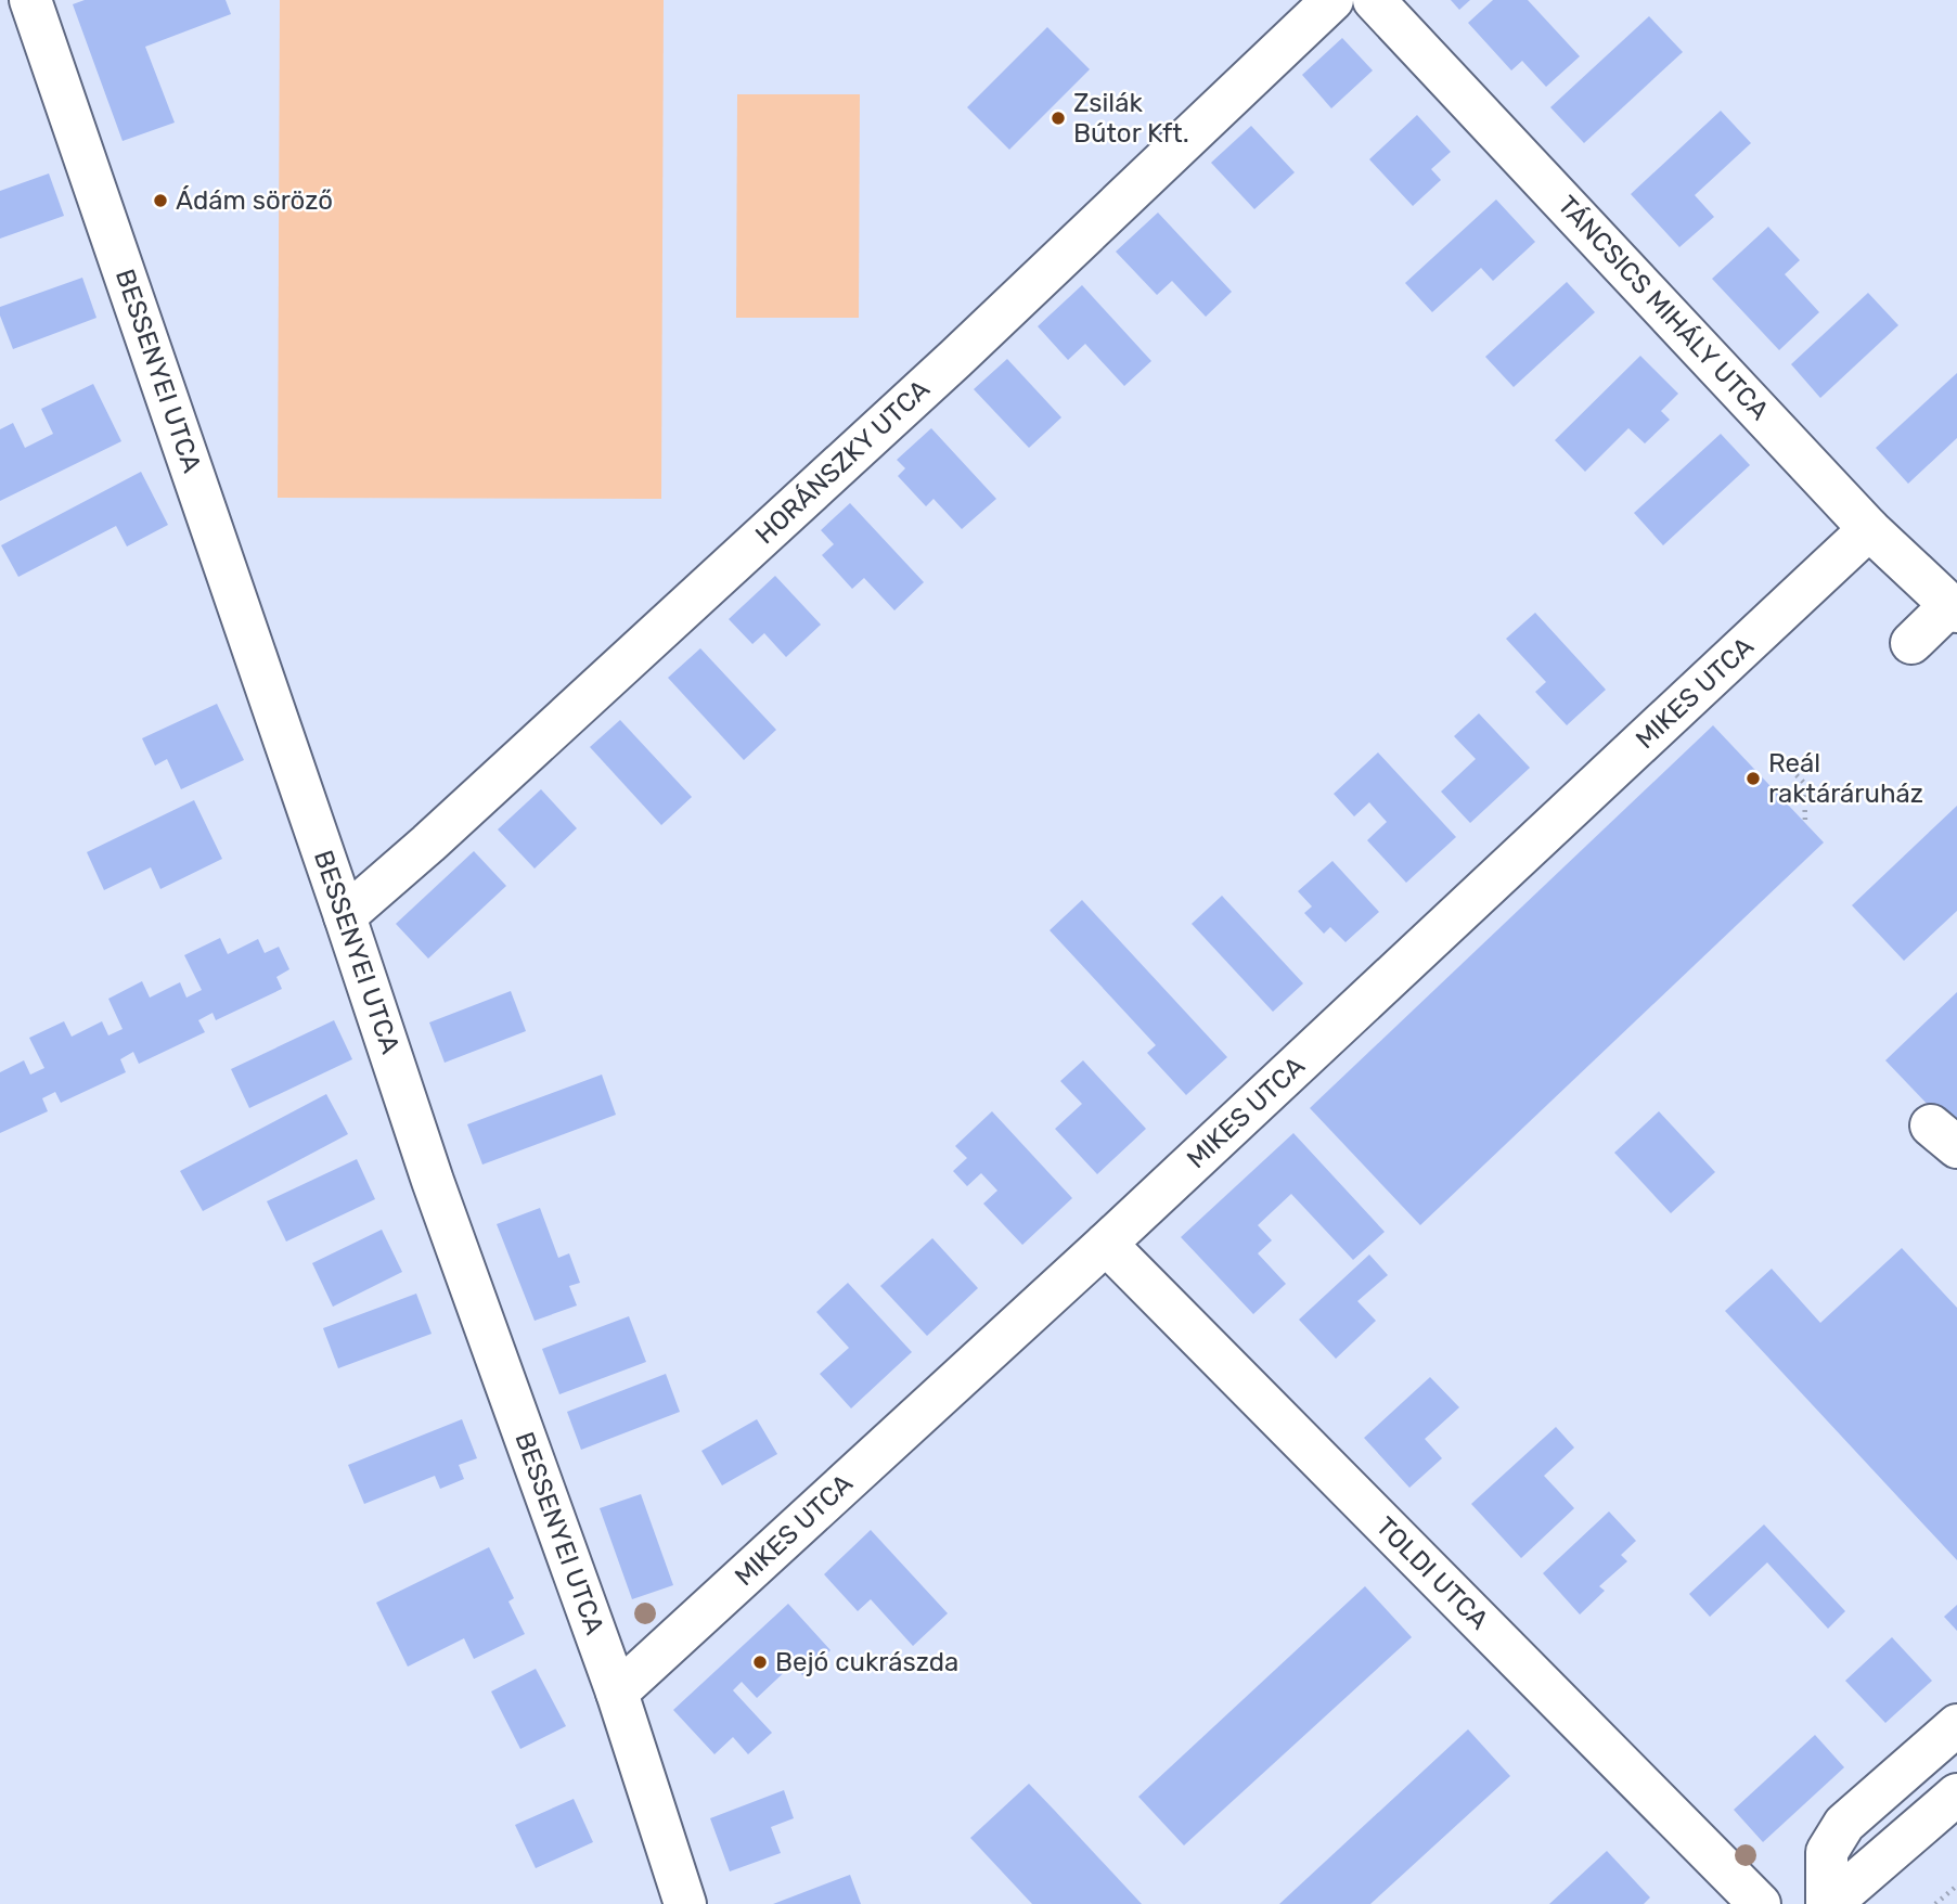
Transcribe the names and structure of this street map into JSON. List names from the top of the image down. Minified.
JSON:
{"streets":{"street":["TÁNCSICS MIHÁLY UTCA","BESSENYEI UTCA","HORÁNSZKY UTCA","MIKES UTCA","TOLDI UTCA"]},"crossings":[["TÁNCSICS MIHÁLY UTCA","MIKES UTCA"],["BESSENYEI UTCA","HORÁNSZKY UTCA"],["BESSENYEI UTCA","MIKES UTCA"],["MIKES UTCA","TOLDI UTCA"]],"places":["Zsilák Bútor Kft.","Ádám söröző","Reál raktáráruház","Bejó cukrászda"]}
